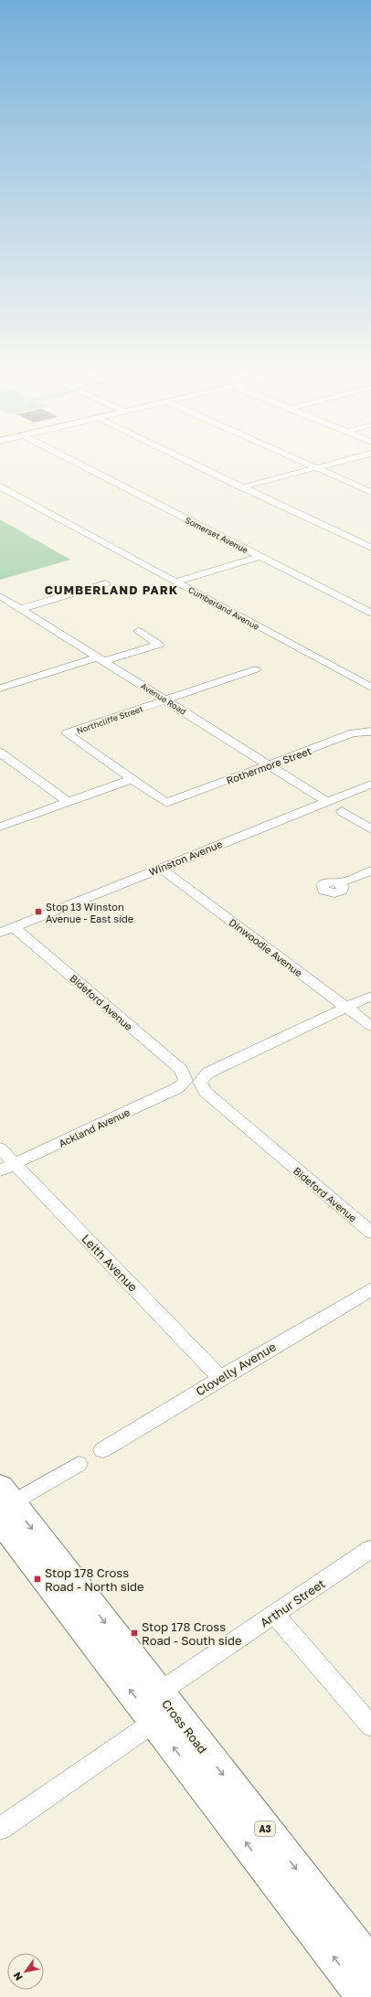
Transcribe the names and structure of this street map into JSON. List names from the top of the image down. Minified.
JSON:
{"streets":{"highway":["Cross Road","A3"],"street":["Somerset Avenue","Cumberland Avenue","Avenue Road","Northcliffe Street","Rothermore Street","Winston Avenue","Dinwoodie Avenue","Bideford Avenue","Ackland Avenue","Leith Avenue","Clovelly Avenue","Arthur Street"]},"crossings":[["Avenue Road","Northcliffe Street"],["Avenue Road","Rothermore Street"],["Avenue Road","Winston Avenue"],["Northcliffe Street","Rothermore Street"],["Winston Avenue","Dinwoodie Avenue"],["Winston Avenue","Bideford Avenue"],["Dinwoodie Avenue","Ackland Avenue"],["Bideford Avenue","Ackland Avenue"],["Ackland Avenue","Leith Avenue"],["Leith Avenue","Clovelly Avenue"],["Arthur Street","Cross Road"]],"districts":["CUMBERLAND PARK"],"places":{"transit":["Stop 13 Winston Avenue - East side","Stop 178 Cross Road - North side","Stop 178 Cross Road - South side"]},"north":"bottom left"}
